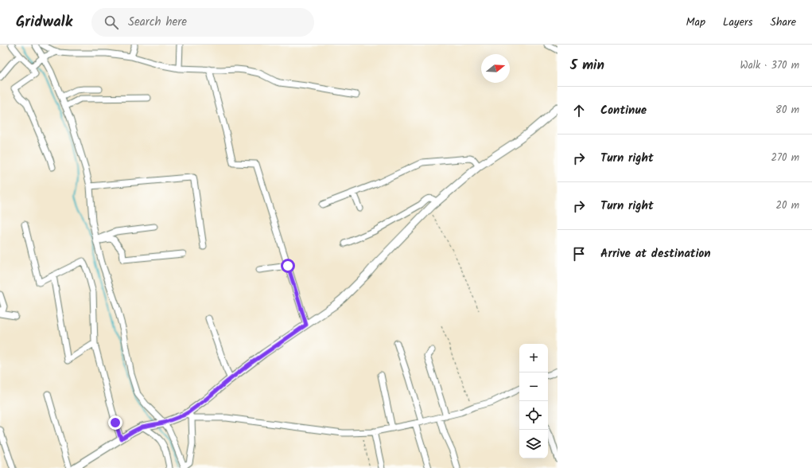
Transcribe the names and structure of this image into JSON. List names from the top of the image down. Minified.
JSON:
{"north":"right","page":{"header":"Gridwalk","search":"Search here","nav":["Map","Layers","Share"],"heading":["5 min","Walk · 370 m"],"list":[["Continue","80 m"],["Turn right","270 m"],["Turn right","20 m"],"Arrive at destination"],"map_buttons":["+","−"]}}
